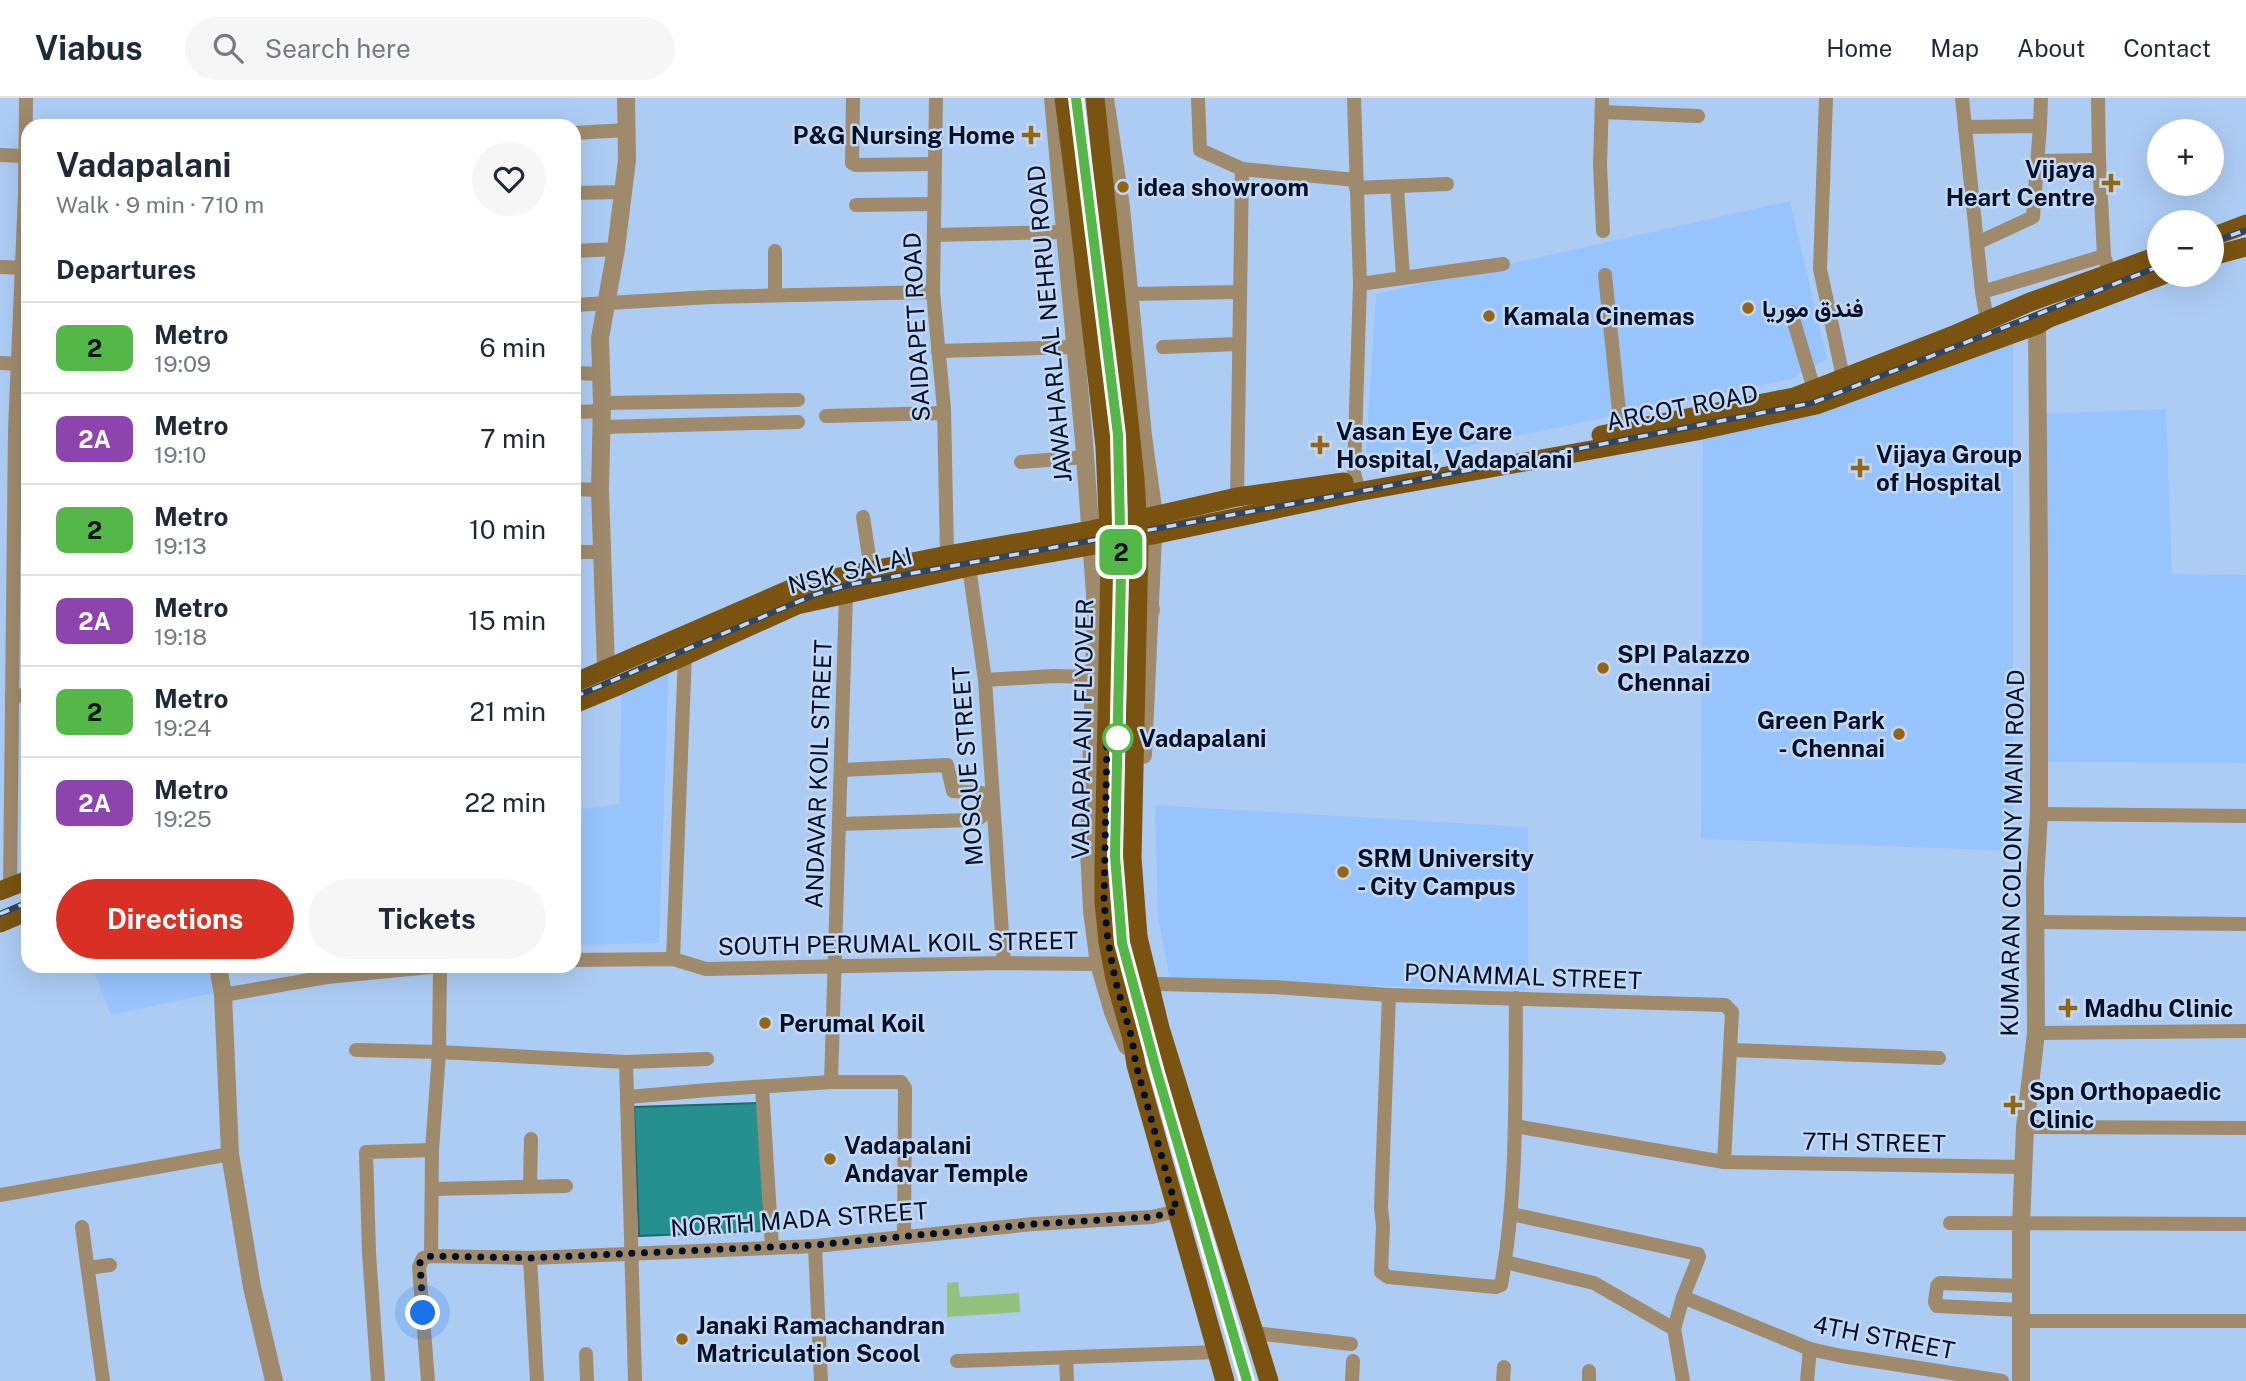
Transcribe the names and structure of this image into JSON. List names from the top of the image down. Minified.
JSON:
{"streets":{"main road":["ARCOT ROAD","NSK SALAI","VADAPALANI FLYOVER"],"street":["JAWAHARLAL NEHRU ROAD","SAIDAPET ROAD","MOSQUE STREET","ANDAVAR KOIL STREET","KUMARAN COLONY MAIN ROAD","SOUTH PERUMAL KOIL STREET","PONAMMAL STREET","7TH STREET","NORTH MADA STREET","4TH STREET"]},"crossings":[["JAWAHARLAL NEHRU ROAD","ARCOT ROAD"],["JAWAHARLAL NEHRU ROAD","NSK SALAI"],["JAWAHARLAL NEHRU ROAD","VADAPALANI FLYOVER"],["JAWAHARLAL NEHRU ROAD","SOUTH PERUMAL KOIL STREET"],["ARCOT ROAD","NSK SALAI"],["ARCOT ROAD","KUMARAN COLONY MAIN ROAD"],["NSK SALAI","MOSQUE STREET"],["NSK SALAI","ANDAVAR KOIL STREET"],["VADAPALANI FLYOVER","NORTH MADA STREET"],["MOSQUE STREET","SOUTH PERUMAL KOIL STREET"],["ANDAVAR KOIL STREET","SOUTH PERUMAL KOIL STREET"],["KUMARAN COLONY MAIN ROAD","7TH STREET"],["PONAMMAL STREET","7TH STREET"]],"places":{"health":["P&G Nursing Home","Vijaya Heart Centre","Vasan Eye Care Hospital, Vadapalani","Vijaya Group of Hospital","Madhu Clinic","Spn Orthopaedic Clinic"],"other":["idea showroom","فندق موريا","Kamala Cinemas","SPI Palazzo Chennai","Green Park - Chennai","Vadapalani","SRM University - City Campus","Perumal Koil","Vadapalani Andavar Temple","Janaki Ramachandran Matriculation Scool"]},"lines":["metro line 2"],"page":{"header":"Viabus","search":"Search here","nav":["Home","Map","About","Contact"],"on_map":"2","map_buttons":["+","−"],"heading":[["Vadapalani","Walk · 9 min · 710 m"],"Departures"],"list":[{"mark":"2","name":"Metro","note":"19:09","value":"6 min"},{"mark":"2A","name":"Metro","note":"19:10","value":"7 min"},{"mark":"2","name":"Metro","note":"19:13","value":"10 min"},{"mark":"2A","name":"Metro","note":"19:18","value":"15 min"},{"mark":"2","name":"Metro","note":"19:24","value":"21 min"},{"mark":"2A","name":"Metro","note":"19:25","value":"22 min"}],"buttons":["Directions","Tickets"]}}
